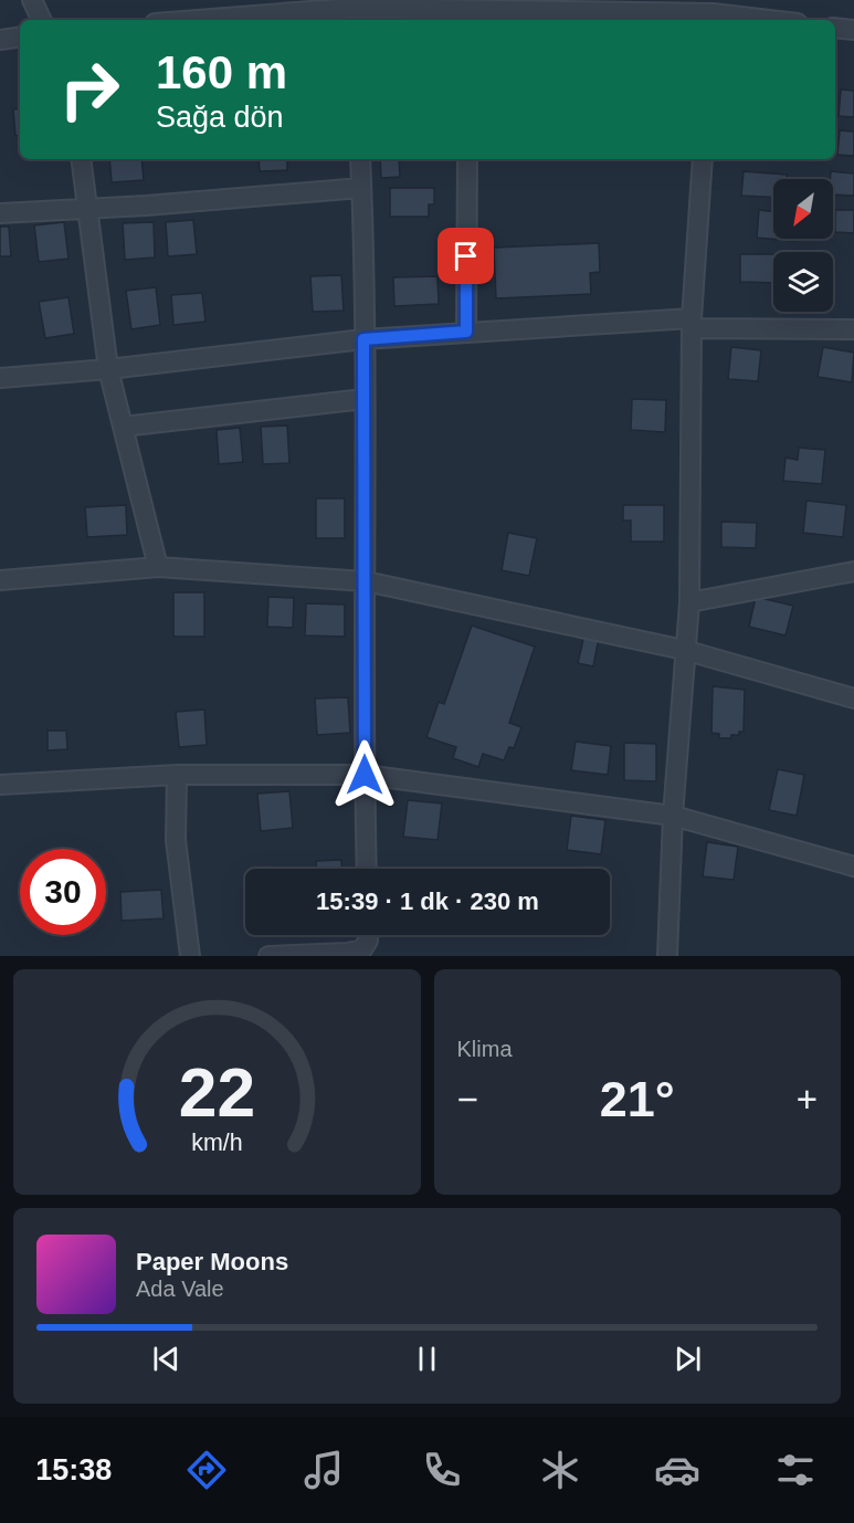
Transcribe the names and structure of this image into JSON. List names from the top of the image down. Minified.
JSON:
{"north":"bottom left","page":{"turn":["160 m","Sağa dön"],"limit":"30","trip":"15:39 · 1 dk · 230 m","tile":"Klima","heat":["−","21°","+"],"song":["Paper Moons","Ada Vale"],"tabs":"15:38","gauge":["22","km/h"]}}
